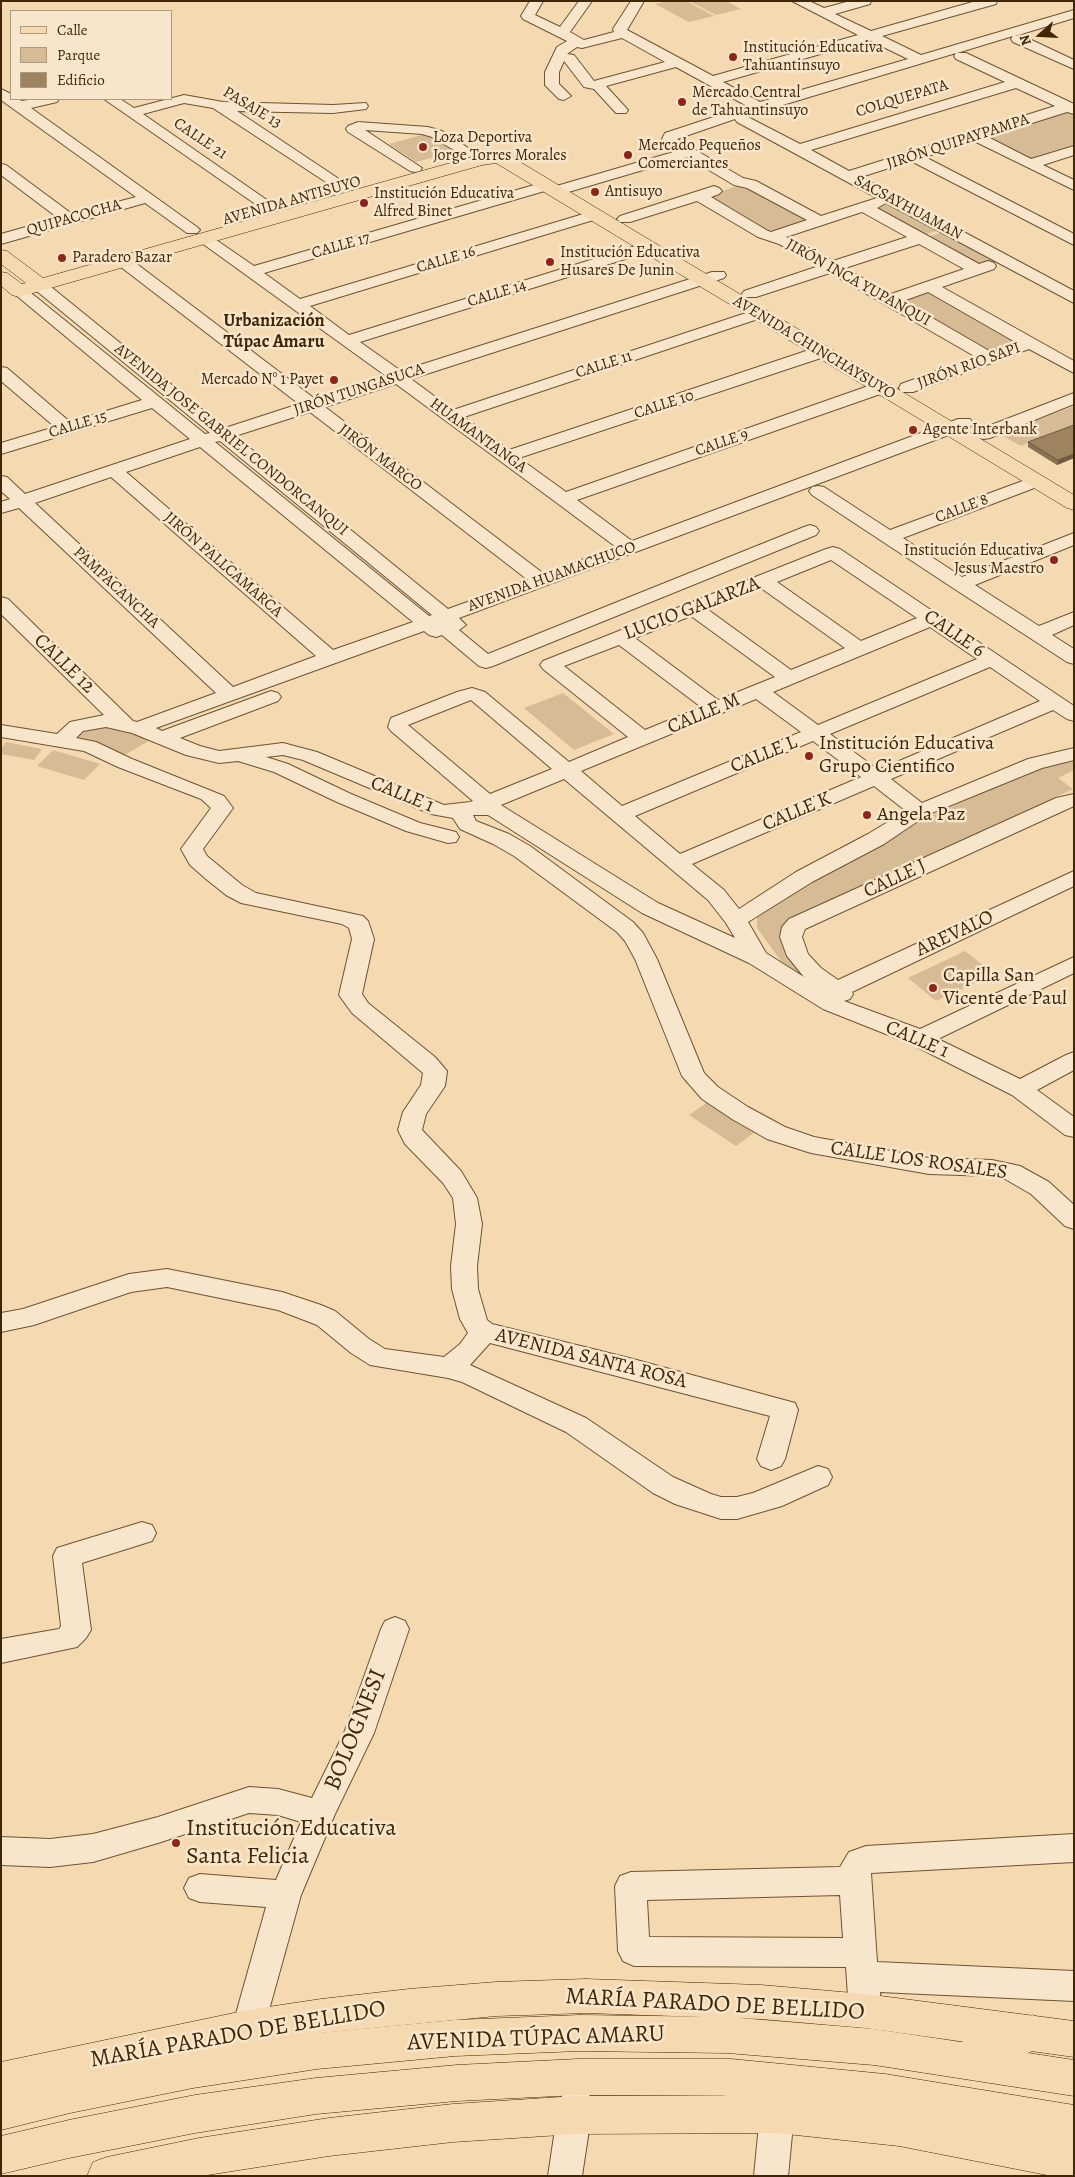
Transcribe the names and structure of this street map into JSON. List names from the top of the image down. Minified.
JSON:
{"streets":{"main road":["AVENIDA ANTISUYO","AVENIDA CHINCHAYSUYO","AVENIDA JOSE GABRIEL CONDORCANQUI","MARÍA PARADO DE BELLIDO","AVENIDA TÚPAC AMARU"],"street":["COLQUEPATA","PASAJE 13","CALLE 21","JIRÓN QUIPAYPAMPA","SACSAYHUAMAN","QUIPACOCHA","CALLE 17","CALLE 16","JIRÓN INCA YUPANQUI","CALLE 14","CALLE 11","JIRÓN RIO SAPI","JIRÓN TUNGASUCA","CALLE 10","CALLE 15","HUAMANTANGA","CALLE 9","JIRÓN MARCO","CALLE 8","JIRÓN PALLCAMARCA","AVENIDA HUAMACHUCO","PAMPACANCHA","LUCIO GALARZA","CALLE 6","CALLE 12","CALLE M","CALLE L","CALLE 1","CALLE K","CALLE J","AREVALO","CALLE LOS ROSALES","AVENIDA SANTA ROSA","BOLOGNESI"]},"crossings":[["COLQUEPATA","SACSAYHUAMAN"],["PASAJE 13","CALLE 21"],["PASAJE 13","AVENIDA ANTISUYO"],["CALLE 21","AVENIDA ANTISUYO"],["JIRÓN QUIPAYPAMPA","SACSAYHUAMAN"],["JIRÓN QUIPAYPAMPA","JIRÓN INCA YUPANQUI"],["AVENIDA ANTISUYO","CALLE 17"],["AVENIDA ANTISUYO","AVENIDA CHINCHAYSUYO"],["AVENIDA ANTISUYO","HUAMANTANGA"],["AVENIDA ANTISUYO","AVENIDA JOSE GABRIEL CONDORCANQUI"],["AVENIDA ANTISUYO","JIRÓN MARCO"],["QUIPACOCHA","HUAMANTANGA"],["CALLE 17","AVENIDA CHINCHAYSUYO"],["CALLE 17","HUAMANTANGA"],["CALLE 16","AVENIDA CHINCHAYSUYO"],["CALLE 16","HUAMANTANGA"],["JIRÓN INCA YUPANQUI","JIRÓN RIO SAPI"],["CALLE 14","AVENIDA CHINCHAYSUYO"],["CALLE 14","HUAMANTANGA"],["AVENIDA CHINCHAYSUYO","CALLE 11"],["AVENIDA CHINCHAYSUYO","JIRÓN RIO SAPI"],["AVENIDA CHINCHAYSUYO","JIRÓN TUNGASUCA"],["AVENIDA CHINCHAYSUYO","CALLE 10"],["AVENIDA CHINCHAYSUYO","CALLE 9"],["AVENIDA CHINCHAYSUYO","CALLE 8"],["AVENIDA CHINCHAYSUYO","AVENIDA HUAMACHUCO"],["CALLE 11","HUAMANTANGA"],["JIRÓN TUNGASUCA","HUAMANTANGA"],["JIRÓN TUNGASUCA","AVENIDA JOSE GABRIEL CONDORCANQUI"],["JIRÓN TUNGASUCA","JIRÓN MARCO"],["JIRÓN TUNGASUCA","JIRÓN PALLCAMARCA"],["JIRÓN TUNGASUCA","PAMPACANCHA"],["CALLE 10","HUAMANTANGA"],["CALLE 15","AVENIDA JOSE GABRIEL CONDORCANQUI"],["HUAMANTANGA","CALLE 9"],["HUAMANTANGA","AVENIDA HUAMACHUCO"],["AVENIDA JOSE GABRIEL CONDORCANQUI","AVENIDA HUAMACHUCO"],["JIRÓN MARCO","AVENIDA HUAMACHUCO"],["JIRÓN PALLCAMARCA","AVENIDA HUAMACHUCO"],["AVENIDA HUAMACHUCO","PAMPACANCHA"],["AVENIDA HUAMACHUCO","CALLE 12"],["AVENIDA HUAMACHUCO","CALLE 1"],["LUCIO GALARZA","CALLE 6"],["LUCIO GALARZA","CALLE M"],["CALLE 6","CALLE M"],["CALLE 6","CALLE L"],["CALLE 6","CALLE K"],["CALLE 12","CALLE 1"],["CALLE M","CALLE 1"],["CALLE M","CALLE LOS ROSALES"],["CALLE L","CALLE 1"],["CALLE 1","CALLE K"],["CALLE 1","CALLE J"],["CALLE 1","CALLE LOS ROSALES"],["CALLE J","AREVALO"],["BOLOGNESI","MARÍA PARADO DE BELLIDO"]],"districts":["Urbanización Túpac Amaru"],"places":["Institución Educativa Tahuantinsuyo","Mercado Central de Tahuantinsuyo","Loza Deportiva Jorge Torres Morales","Mercado Pequeños Comerciantes","Antisuyo","Institución Educativa Alfred Binet","Paradero Bazar","Institución Educativa Husares De Junin","Mercado N° 1 Payet","Agente Interbank","Institución Educativa Jesus Maestro","Institución Educativa Grupo Cientifico","Angela Paz","Capilla San Vicente de Paul","Institución Educativa Santa Felicia"],"legend":["Calle","Parque","Edificio"],"north":"left"}
